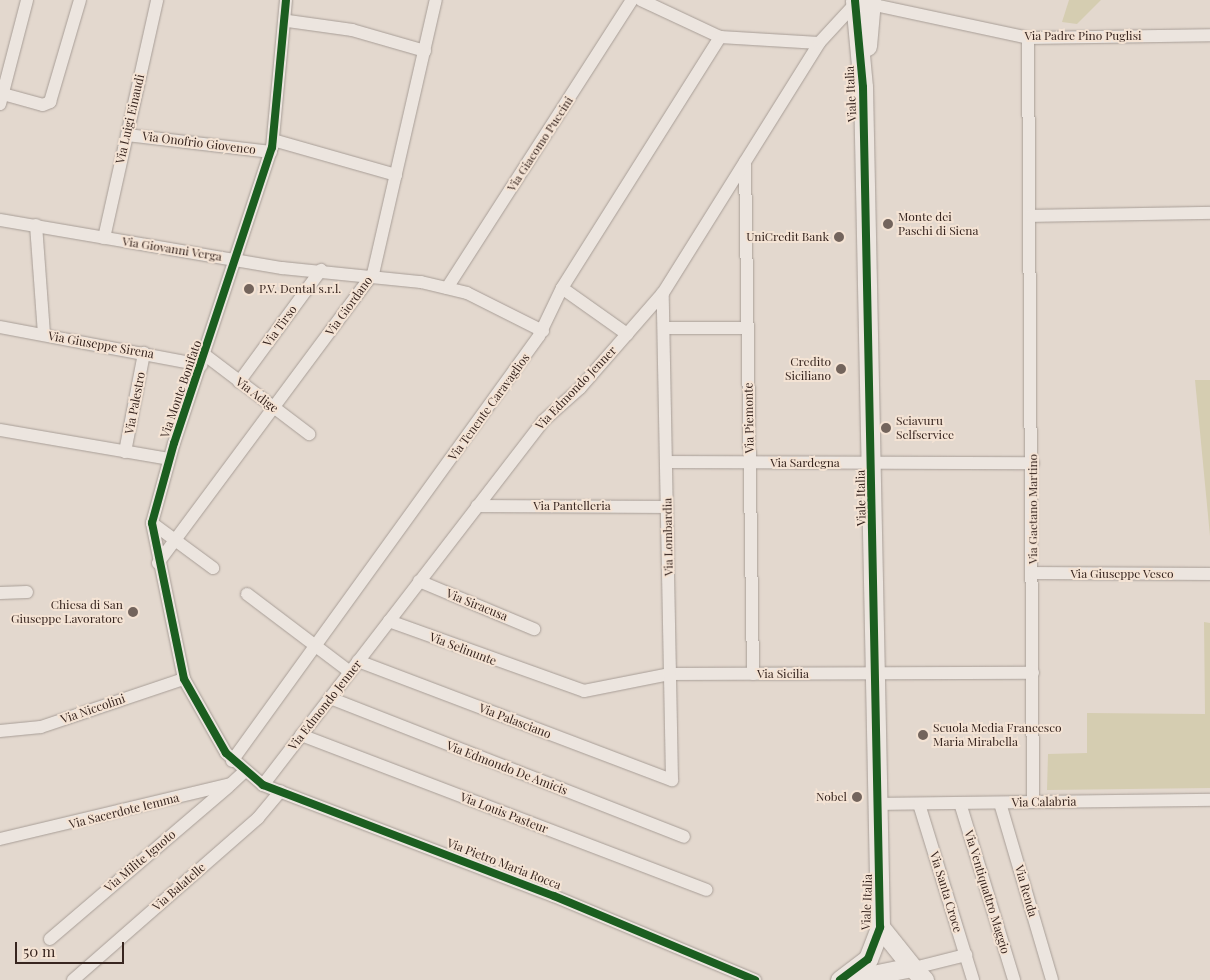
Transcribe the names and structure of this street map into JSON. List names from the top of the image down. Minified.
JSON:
{"streets":{"street":["Via Padre Pino Puglisi","Viale Italia","Via Luigi Einaudi","Via Onofrio Giovenco","Via Giacomo Puccini","Via Giovanni Verga","Via Giordano","Via Tirso","Via Giuseppe Sirena","Via Edmondo Jenner","Via Monte Bonifato","Via Adige","Via Palestro","Via Tenente Caravaglios","Via Piemonte","Via Sardegna","Via Pantelleria","Via Gaetano Martino","Via Lombardia","Via Giuseppe Vesco","Via Siracusa","Via Selinunte","Via Sicilia","Via Niccolini","Via Palasciano","Via Edmondo De Amicis","Via Calabria","Via Sacerdote Iemma","Via Louis Pasteur","Via Milite Ignoto","Via Pietro Maria Rocca","Via Balatelle","Via Renda","Via Santa Croce","Via Ventiquattro Maggio"]},"crossings":[["Via Padre Pino Puglisi","Viale Italia"],["Via Padre Pino Puglisi","Via Edmondo Jenner"],["Via Padre Pino Puglisi","Via Gaetano Martino"],["Viale Italia","Via Edmondo Jenner"],["Viale Italia","Via Sardegna"],["Viale Italia","Via Sicilia"],["Viale Italia","Via Calabria"],["Via Luigi Einaudi","Via Onofrio Giovenco"],["Via Luigi Einaudi","Via Giovanni Verga"],["Via Onofrio Giovenco","Via Giordano"],["Via Onofrio Giovenco","Via Monte Bonifato"],["Via Giacomo Puccini","Via Giovanni Verga"],["Via Giovanni Verga","Via Giordano"],["Via Giovanni Verga","Via Tirso"],["Via Giovanni Verga","Via Monte Bonifato"],["Via Giovanni Verga","Via Tenente Caravaglios"],["Via Giordano","Via Monte Bonifato"],["Via Giordano","Via Adige"],["Via Tirso","Via Adige"],["Via Giuseppe Sirena","Via Monte Bonifato"],["Via Giuseppe Sirena","Via Adige"],["Via Giuseppe Sirena","Via Palestro"],["Via Edmondo Jenner","Via Piemonte"],["Via Edmondo Jenner","Via Pantelleria"],["Via Edmondo Jenner","Via Lombardia"],["Via Edmondo Jenner","Via Siracusa"],["Via Edmondo Jenner","Via Selinunte"],["Via Edmondo Jenner","Via Palasciano"],["Via Edmondo Jenner","Via Edmondo De Amicis"],["Via Edmondo Jenner","Via Louis Pasteur"],["Via Edmondo Jenner","Via Pietro Maria Rocca"],["Via Monte Bonifato","Via Adige"],["Via Monte Bonifato","Via Tenente Caravaglios"],["Via Monte Bonifato","Via Niccolini"],["Via Monte Bonifato","Via Pietro Maria Rocca"],["Via Piemonte","Via Sardegna"],["Via Piemonte","Via Sicilia"],["Via Sardegna","Via Gaetano Martino"],["Via Sardegna","Via Lombardia"],["Via Pantelleria","Via Lombardia"],["Via Gaetano Martino","Via Giuseppe Vesco"],["Via Gaetano Martino","Via Sicilia"],["Via Gaetano Martino","Via Calabria"],["Via Lombardia","Via Sicilia"],["Via Lombardia","Via Palasciano"],["Via Selinunte","Via Sicilia"],["Via Calabria","Via Renda"],["Via Calabria","Via Santa Croce"],["Via Calabria","Via Ventiquattro Maggio"],["Via Sacerdote Iemma","Via Milite Ignoto"],["Via Pietro Maria Rocca","Via Balatelle"]],"places":["Monte dei Paschi di Siena","UniCredit Bank","P.V. Dental s.r.l.","Credito Siciliano","Sciavuru Selfservice","Chiesa di San Giuseppe Lavoratore","Scuola Media Francesco Maria Mirabella","Nobel"],"scale_bar":"50 m"}
